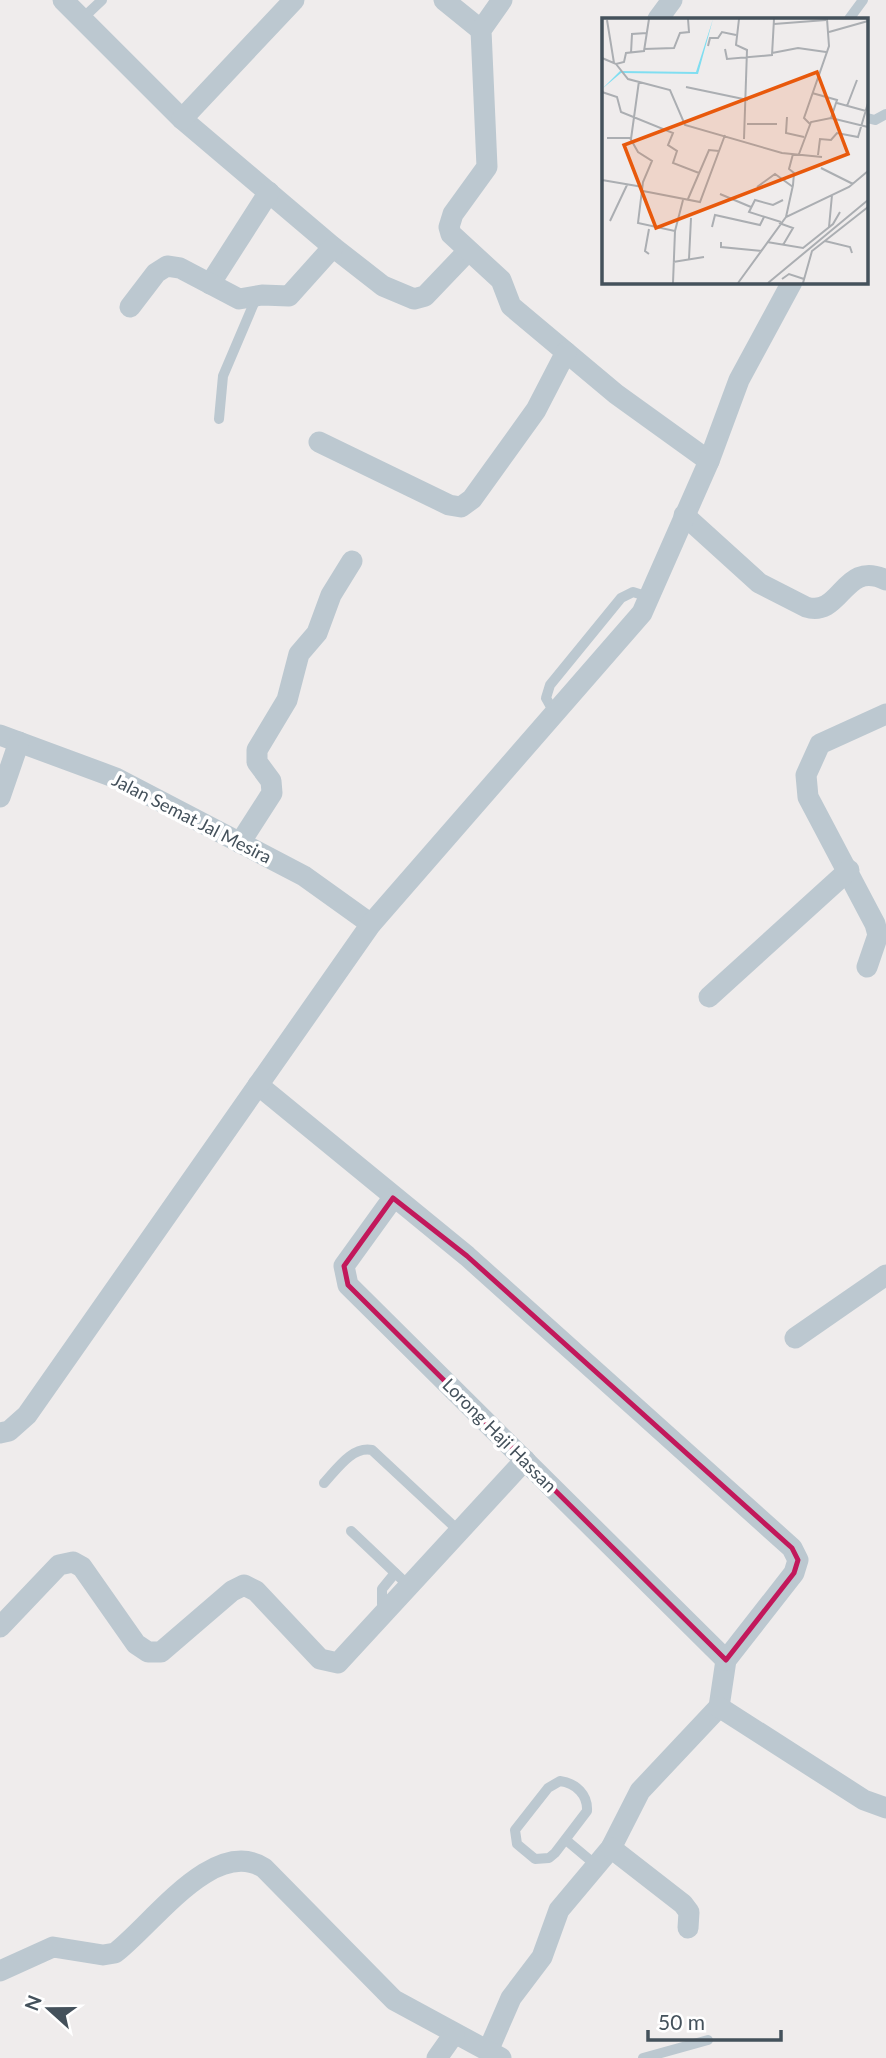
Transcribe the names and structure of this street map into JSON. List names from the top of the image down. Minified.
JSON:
{"streets":{"street":["Jalan Semat Jal Mesira","Lorong Haji Hassan"]},"scale_bar":"50 m","north":"left"}
